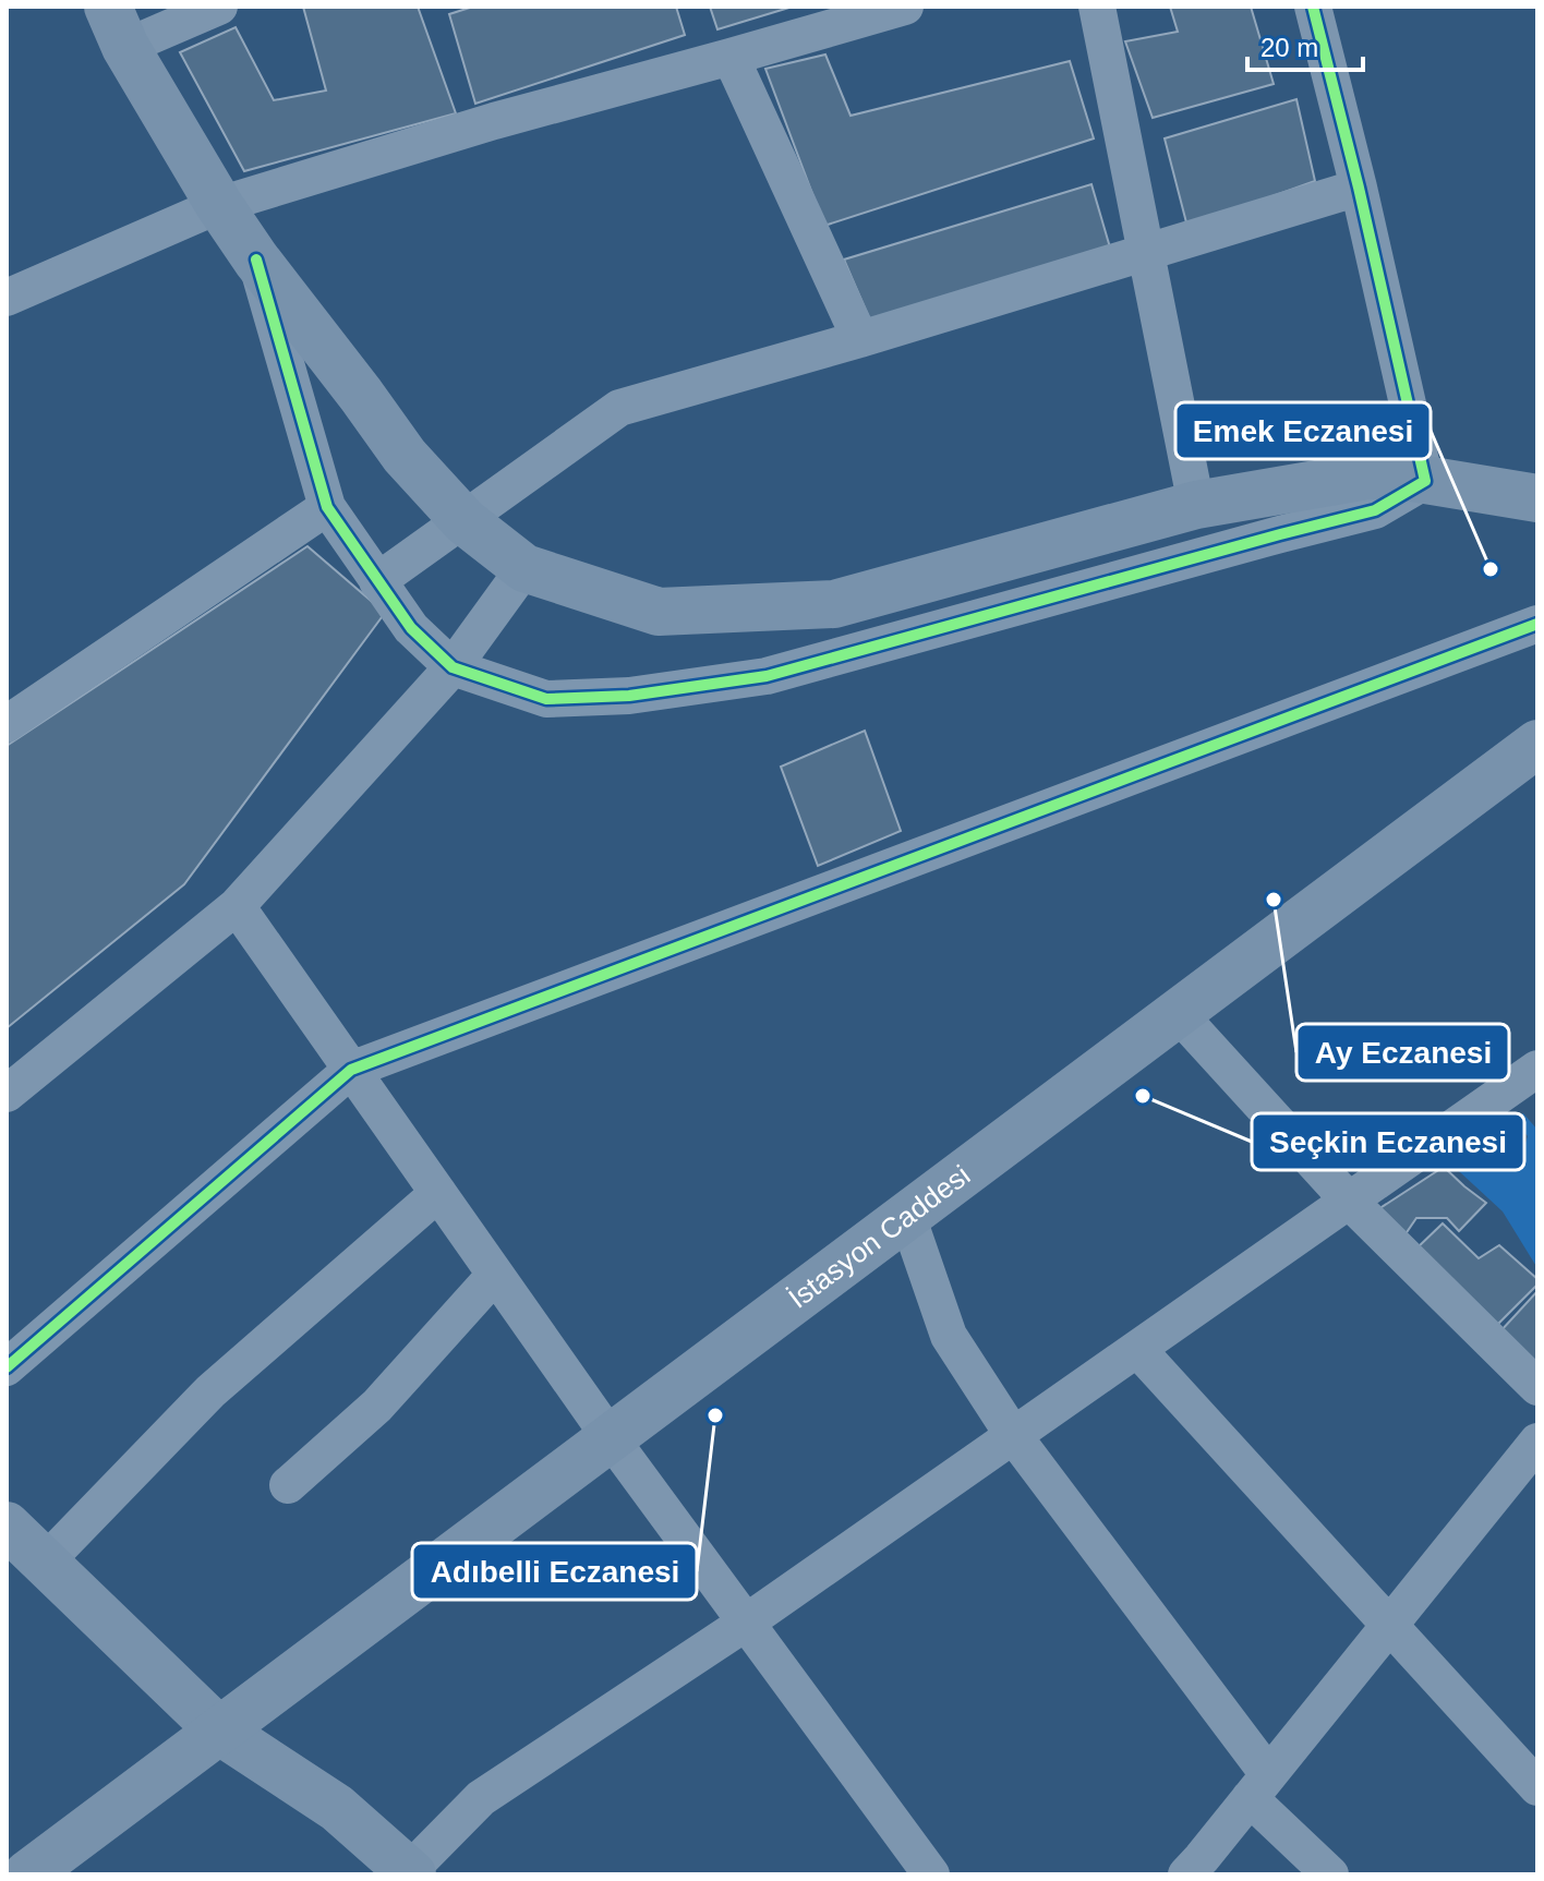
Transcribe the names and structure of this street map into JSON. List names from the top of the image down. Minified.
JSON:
{"streets":{"main road":["İstasyon Caddesi"]},"places":["Emek Eczanesi","Ay Eczanesi","Seçkin Eczanesi","Adıbelli Eczanesi"],"scale_bar":"20 m"}
